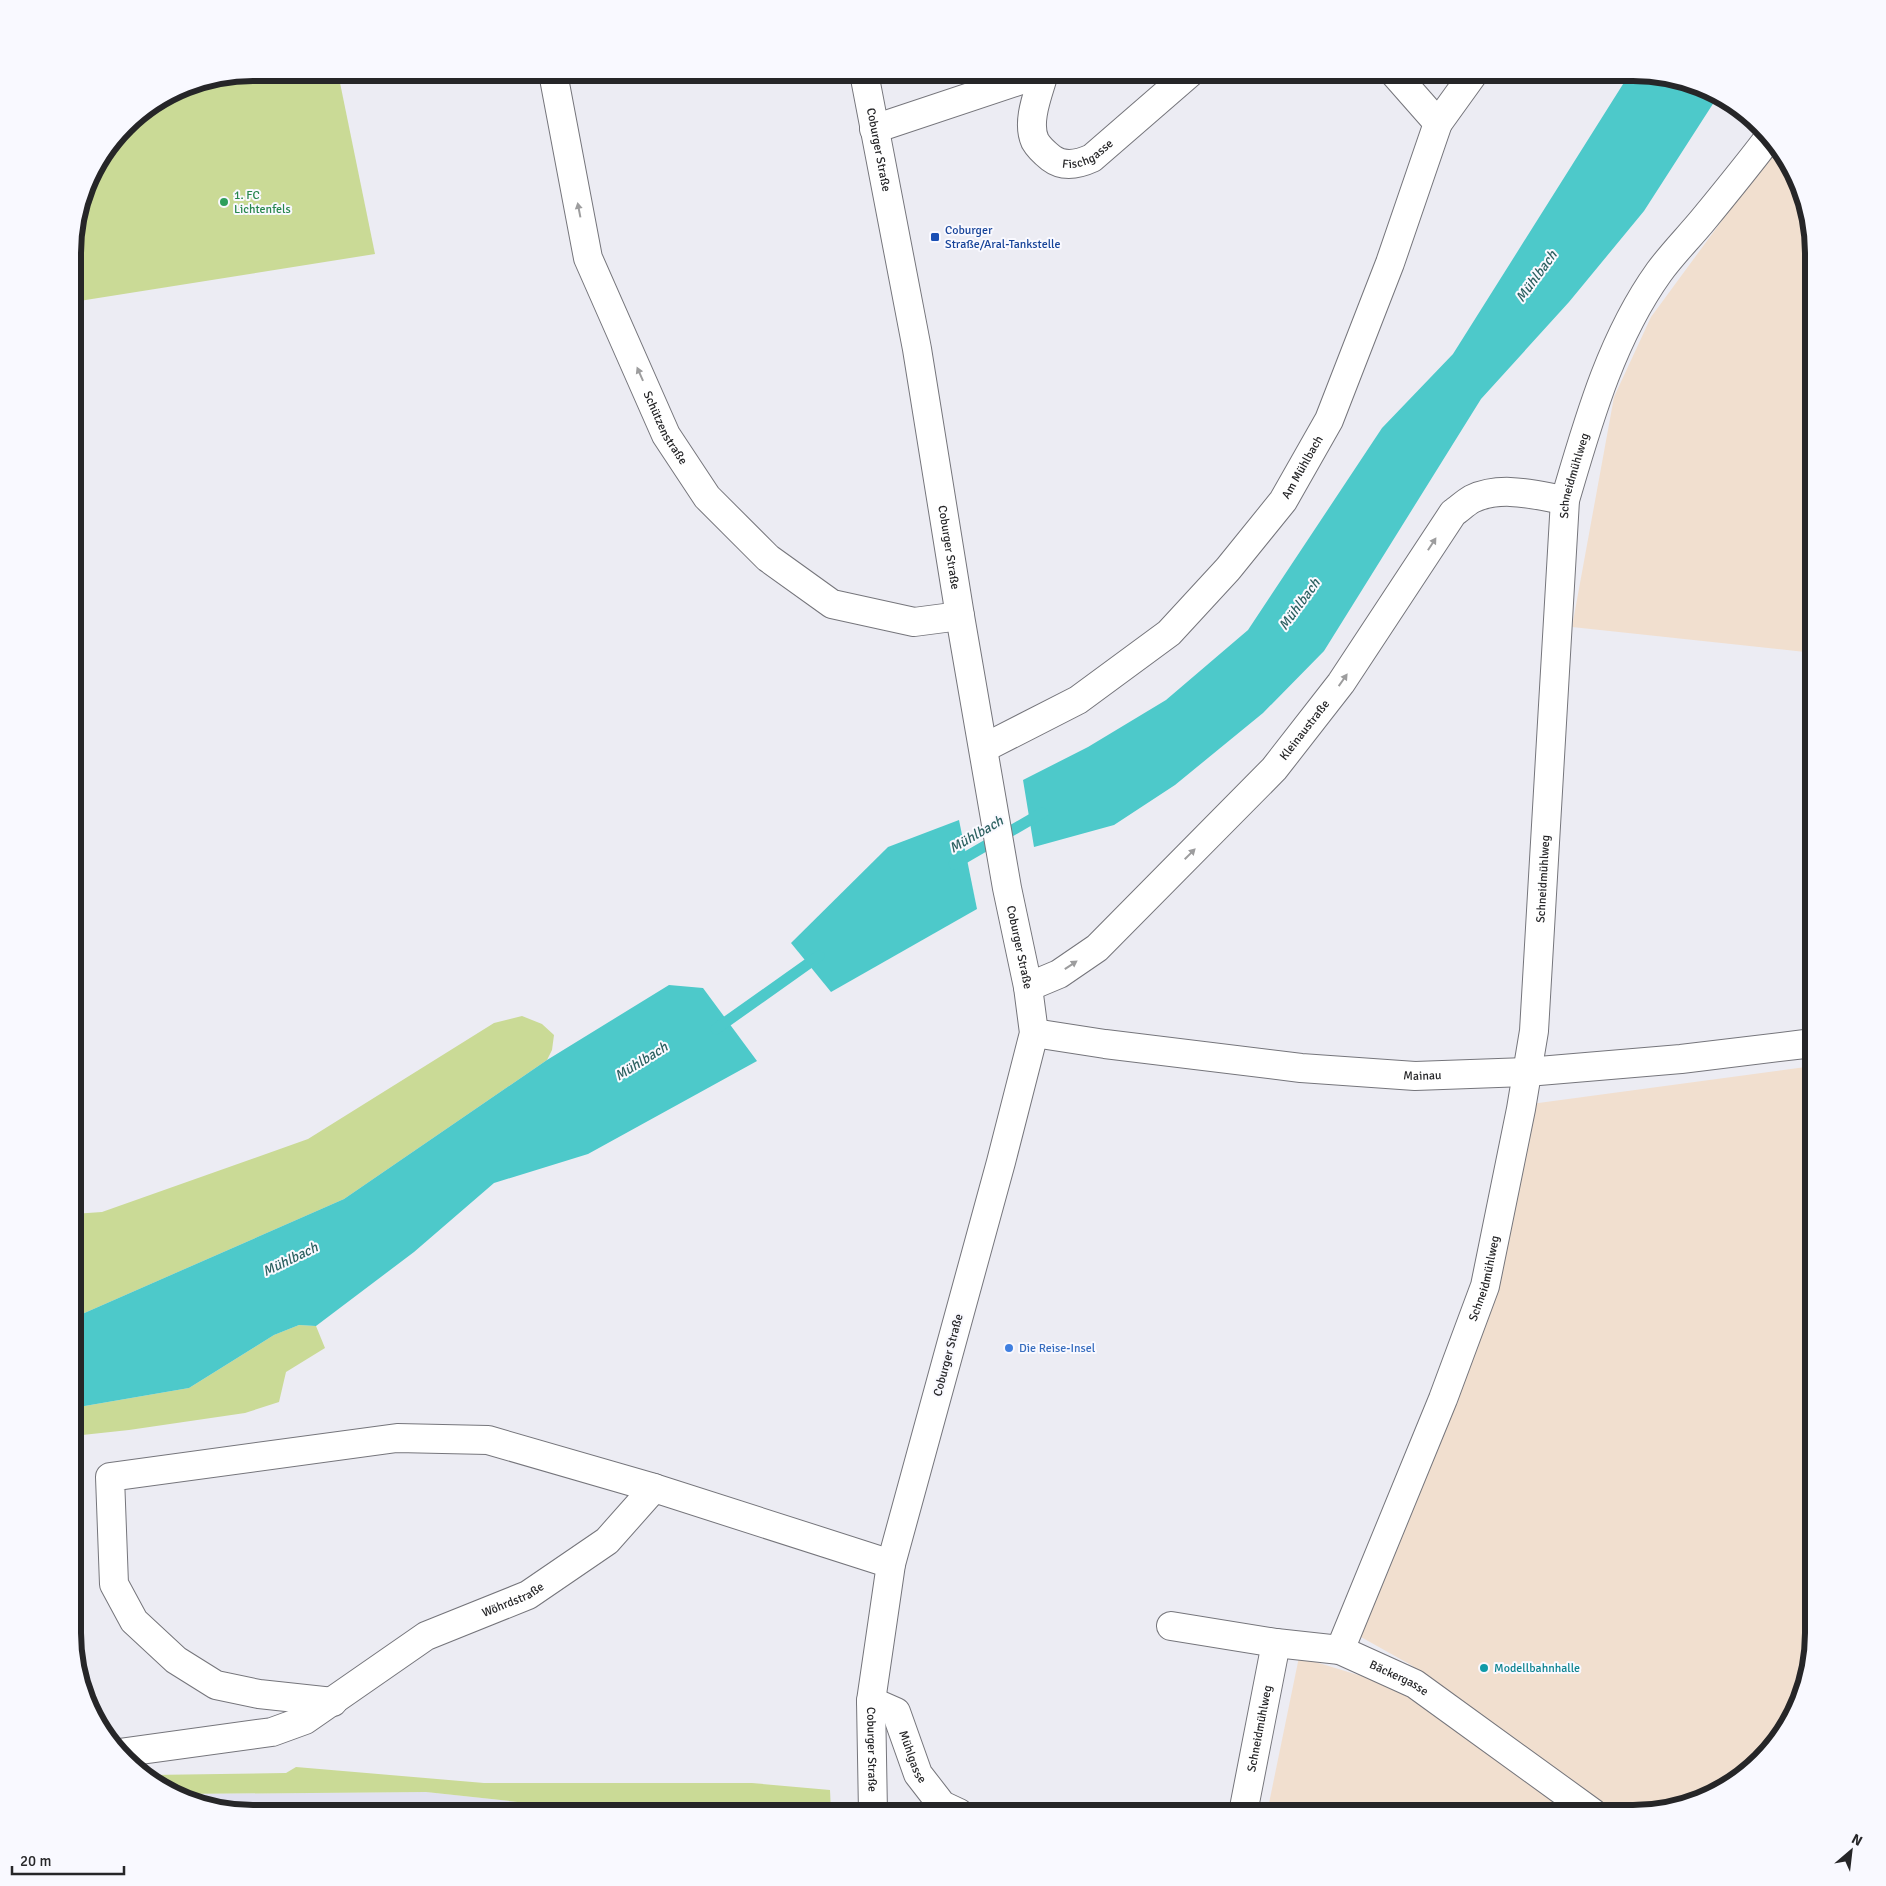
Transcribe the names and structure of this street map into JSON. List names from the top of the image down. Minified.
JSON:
{"streets":{"street":["Coburger Straße","Fischgasse","Schützenstraße","Am Mühlbach","Schneidmühlweg","Kleinaustraße","Mainau","Wöhrdstraße","Bäckergasse","Mühlgasse"]},"crossings":[["Coburger Straße","Fischgasse"],["Coburger Straße","Schützenstraße"],["Coburger Straße","Am Mühlbach"],["Coburger Straße","Kleinaustraße"],["Coburger Straße","Mainau"],["Coburger Straße","Mühlgasse"],["Schneidmühlweg","Kleinaustraße"],["Schneidmühlweg","Mainau"],["Schneidmühlweg","Bäckergasse"]],"one_way":["Schützenstraße","Kleinaustraße"],"water":["Mühlbach"],"places":{"other":["1. FC Lichtenfels","Die Reise-Insel","Modellbahnhalle"],"transit":["Coburger Straße/Aral-Tankstelle"]},"scale_bar":"20 m","north":"top right"}
